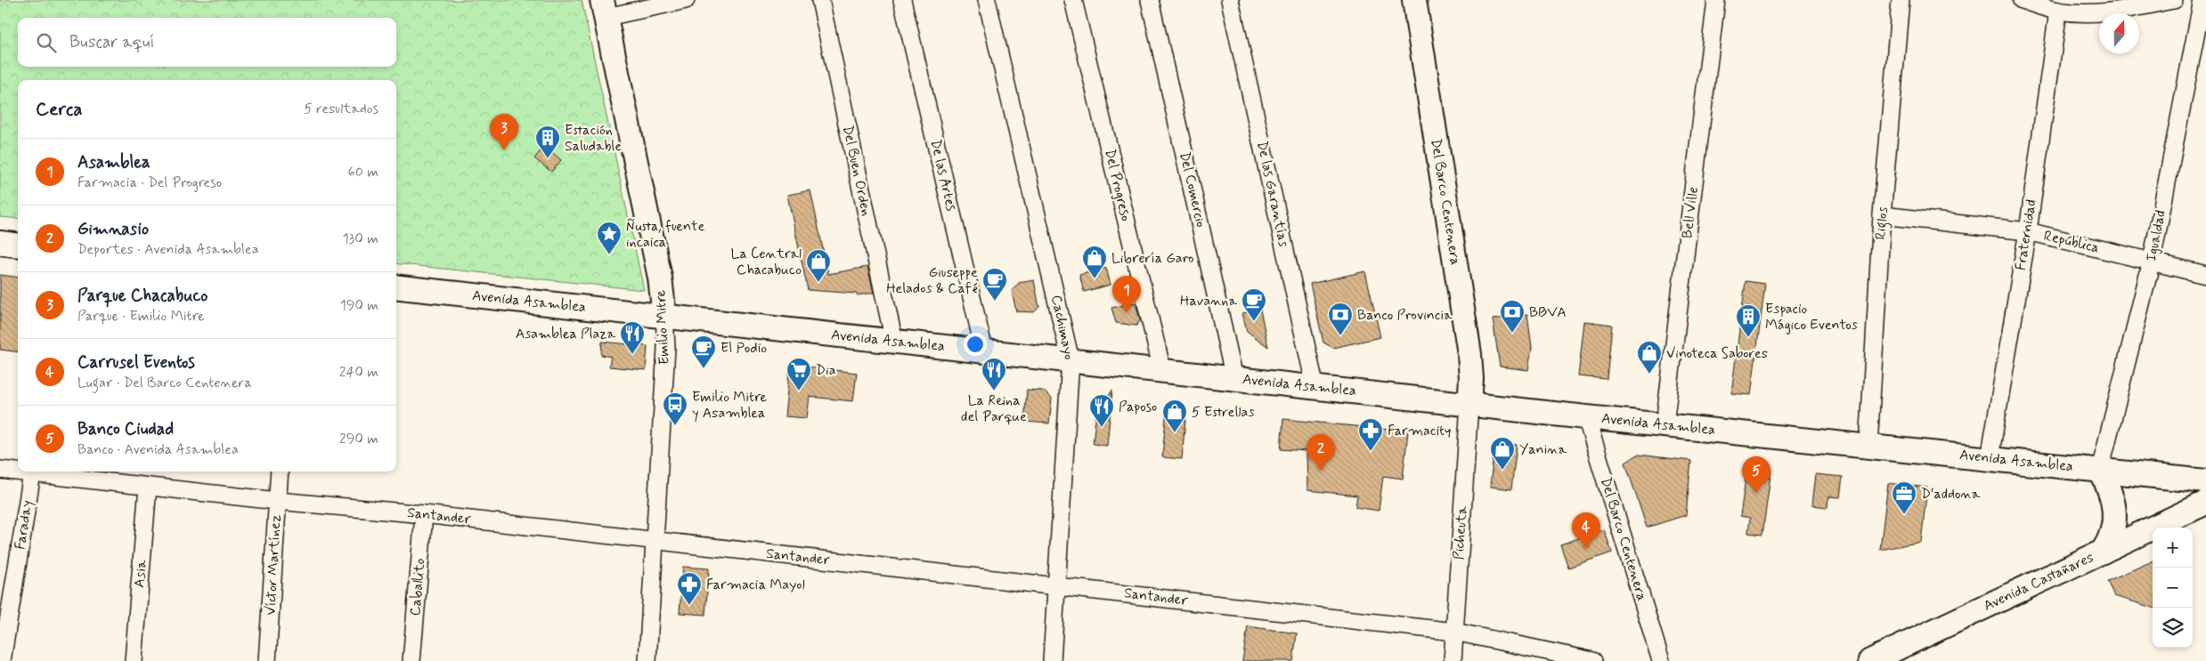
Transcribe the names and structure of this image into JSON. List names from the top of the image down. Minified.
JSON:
{"streets":{"main road":["Del Barco Centenera","Avenida Asamblea","Emilio Mitre","Avenida Castañares"],"street":["Del Buen Orden","De las Artes","Del Progreso","Del Comercio","De las Garantías","Bell Ville","Riglos","Fraternidad","Igualdad","República","Cachimayo","Santander","Faraday","Picheuta","Víctor Martínez","Asia","Caballito"]},"crossings":[["Del Buen Orden","Avenida Asamblea"],["De las Artes","Avenida Asamblea"],["Del Progreso","Avenida Asamblea"],["Del Comercio","Avenida Asamblea"],["De las Garantías","Avenida Asamblea"],["Del Barco Centenera","Avenida Asamblea"],["Del Barco Centenera","Picheuta"],["Bell Ville","Avenida Asamblea"],["Riglos","República"],["Riglos","Avenida Asamblea"],["Fraternidad","República"],["Fraternidad","Avenida Asamblea"],["Igualdad","República"],["Igualdad","Avenida Asamblea"],["Avenida Asamblea","Emilio Mitre"],["Avenida Asamblea","Cachimayo"],["Avenida Asamblea","Picheuta"],["Emilio Mitre","Santander"],["Cachimayo","Santander"],["Santander","Picheuta"],["Santander","Víctor Martínez"],["Santander","Asia"],["Santander","Caballito"]],"places":{"building":["Estación Saludable","Espacio Mágico Eventos"],"place":["Ñusta, fuente incaica"],"shop":["Librería Garo","La Central Chacabuco","Vinoteca Sabores","5 Estrellas","Yanina"],"cafe":["Giuseppe Helados & Café","Havanna","El Podio"],"bank":["BBVA","Banco Provincia"],"restaurant":["Asamblea Plaza","La Reina del Parque","Paposo"],"supermarket":["Dia"],"bus stop":["Emilio Mitre y Asamblea"],"pharmacy":["Farmacity","Farmacia Mayol"],"office":["D'addona"]},"north":"top","page":{"search":"Buscar aquí","heading":["Cerca","5 resultados"],"pins":["3","1","2","5","4"],"list":[{"mark":"1","name":"Asamblea","note":"Farmacia · Del Progreso","value":"60 m"},{"mark":"2","name":"Gimnasio","note":"Deportes · Avenida Asamblea","value":"130 m"},{"mark":"3","name":"Parque Chacabuco","note":"Parque · Emilio Mitre","value":"190 m"},{"mark":"4","name":"Carrusel Eventos","note":"Lugar · Del Barco Centenera","value":"240 m"},{"mark":"5","name":"Banco Ciudad","note":"Banco · Avenida Asamblea","value":"290 m"}],"map_buttons":["+","−"]}}
